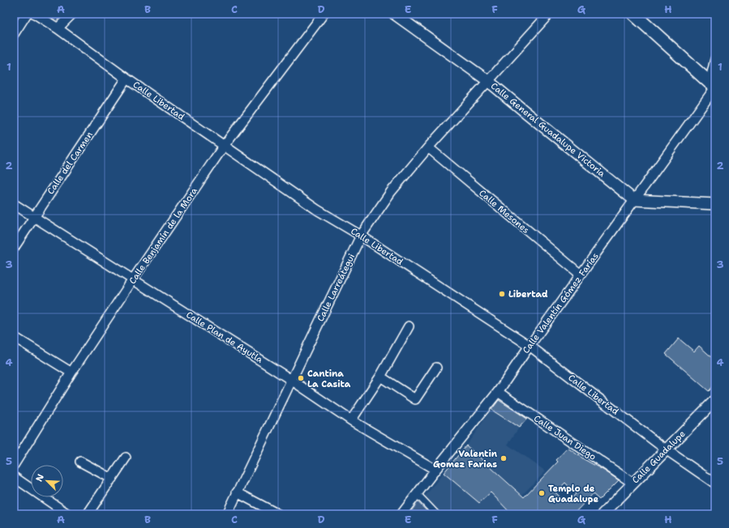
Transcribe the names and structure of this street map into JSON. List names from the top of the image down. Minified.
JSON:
{"streets":{"street":["Calle Libertad","Calle General Guadalupe Victoria","Calle del Carmen","Calle Mesones","Calle Benjamín de la Mora","Calle Larreátegui","Calle Valentín Gómez Farías","Calle Plan de Ayutla","Calle Juan Diego","Calle Guadalupe"]},"crossings":[["Calle Libertad","Calle del Carmen"],["Calle Libertad","Calle Benjamín de la Mora"],["Calle Libertad","Calle Larreátegui"],["Calle Libertad","Calle Valentín Gómez Farías"],["Calle Libertad","Calle Guadalupe"],["Calle General Guadalupe Victoria","Calle Larreátegui"],["Calle General Guadalupe Victoria","Calle Valentín Gómez Farías"],["Calle del Carmen","Calle Plan de Ayutla"],["Calle Mesones","Calle Larreátegui"],["Calle Mesones","Calle Valentín Gómez Farías"],["Calle Benjamín de la Mora","Calle Plan de Ayutla"],["Calle Larreátegui","Calle Plan de Ayutla"],["Calle Valentín Gómez Farías","Calle Plan de Ayutla"],["Calle Valentín Gómez Farías","Calle Juan Diego"],["Calle Juan Diego","Calle Guadalupe"]],"places":["Libertad","Cantina La Casita","Valentin Gomez Farias","Templo de Guadalupe"],"north":"top left","grid":{"columns":["A","B","C","D","E","F","G","H"],"rows":["1","2","3","4","5"]}}
